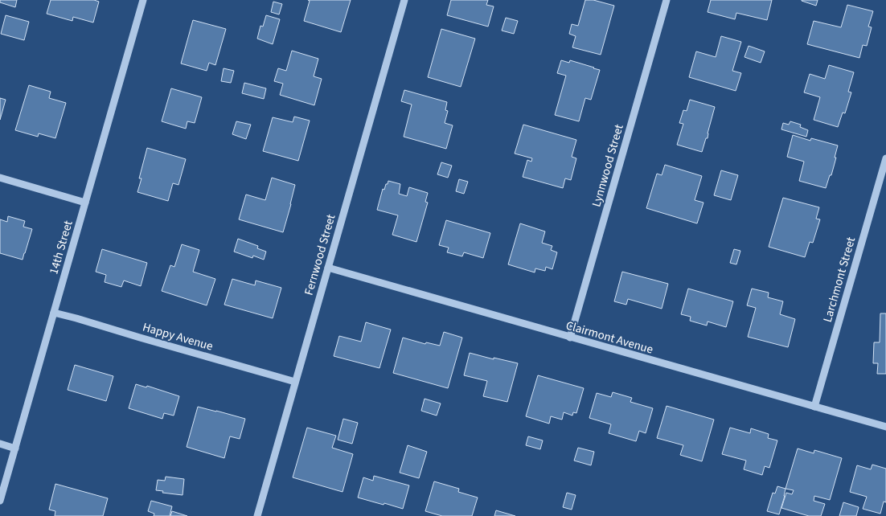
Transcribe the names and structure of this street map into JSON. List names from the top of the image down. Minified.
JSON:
{"streets":{"street":["Lynnwood Street","14th Street","Fernwood Street","Larchmont Street","Happy Avenue","Clairmont Avenue"]},"crossings":[["Lynnwood Street","Clairmont Avenue"],["14th Street","Happy Avenue"],["Fernwood Street","Happy Avenue"],["Fernwood Street","Clairmont Avenue"],["Larchmont Street","Clairmont Avenue"]]}
